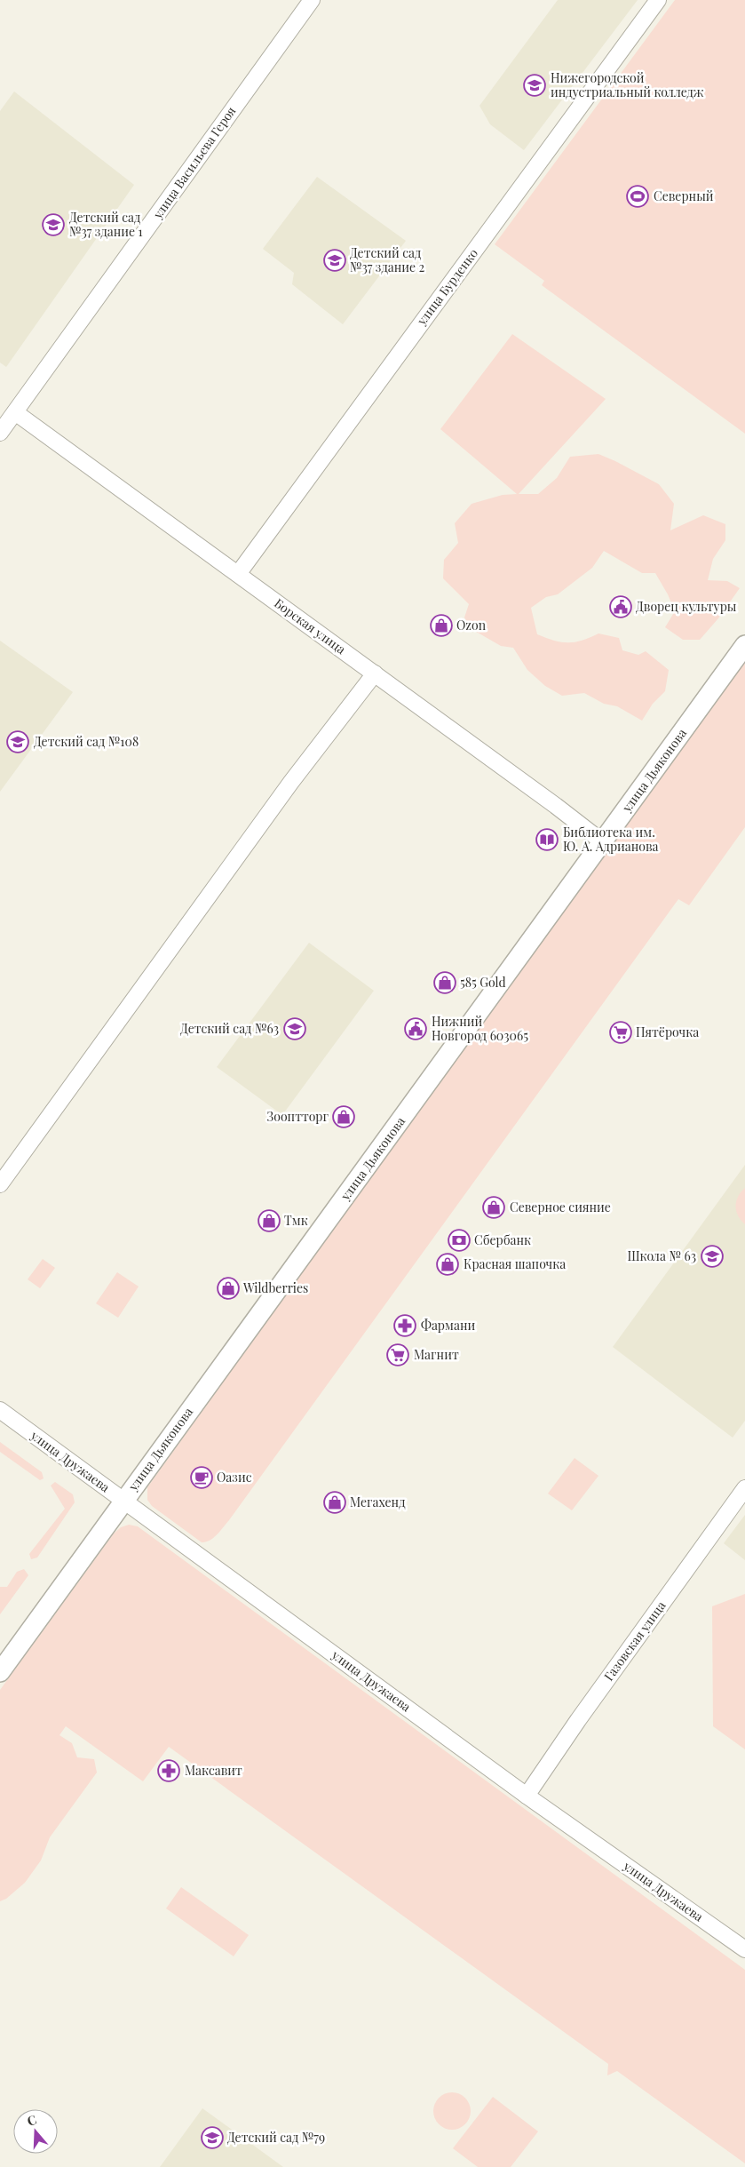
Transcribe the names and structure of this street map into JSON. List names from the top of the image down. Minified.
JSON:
{"streets":{"main road":["улица Дьяконова"],"street":["улица Васильева Героя","улица Бурденко","Борская улица","улица Дружаева","Газовская улица"]},"crossings":[["улица Васильева Героя","Борская улица"],["улица Бурденко","Борская улица"],["Борская улица","улица Дьяконова"],["улица Дьяконова","улица Дружаева"],["улица Дружаева","Газовская улица"]],"places":{"school or university":["Нижегородской индустриальный колледж","Детский сад №37 здание 1","Детский сад №37 здание 2","Детский сад №108","Детский сад №63","Школа № 63","Детский сад №79"],"sports":["Северный"],"public building":["Дворец культуры","Нижний Новгород 603065"],"shop":["Ozon","585 Gold","Зооптторг","Северное сияние","Тмк","Красная шапочка","Wildberries","Мегахенд"],"library":["Библиотека им. Ю. А. Адрианова"],"supermarket":["Пятёрочка","Магнит"],"bank":["Сбербанк"],"pharmacy":["Фармани","Максавит"],"cafe":["Оазис"]},"north":"top"}
